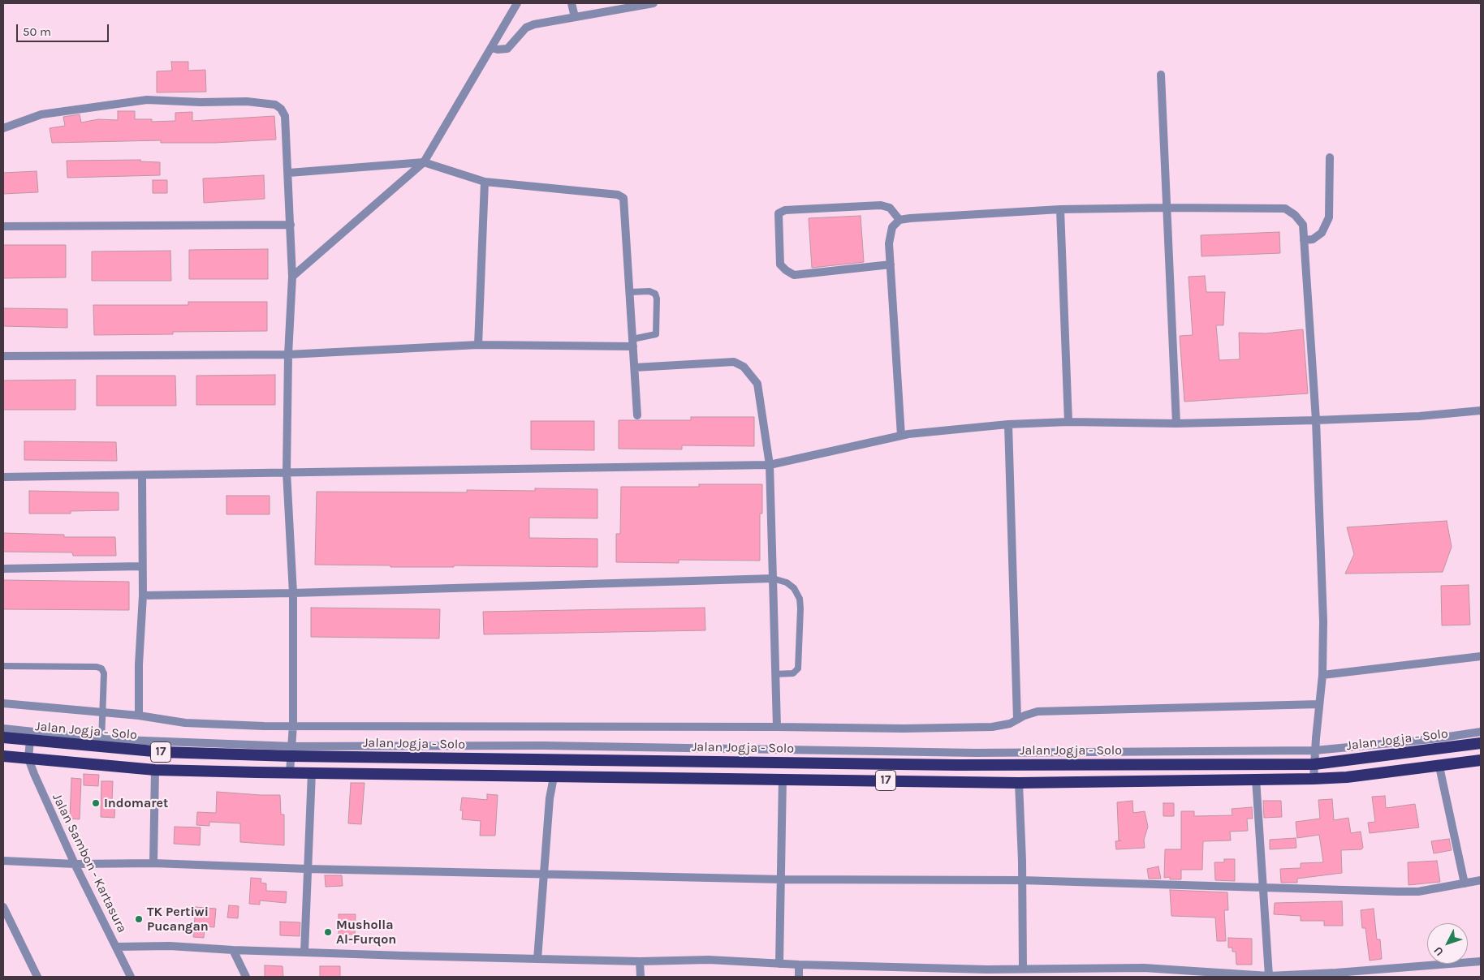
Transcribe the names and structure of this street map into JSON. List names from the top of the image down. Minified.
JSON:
{"streets":{"highway":["Jalan Jogja - Solo","17"],"street":["Jalan Sambon - Kartasura"]},"crossings":[["17","Jalan Sambon - Kartasura"]],"places":["Indomaret","TK Pertiwi Pucangan","Musholla Al-Furqon"],"scale_bar":"50 m","north":"bottom left"}
